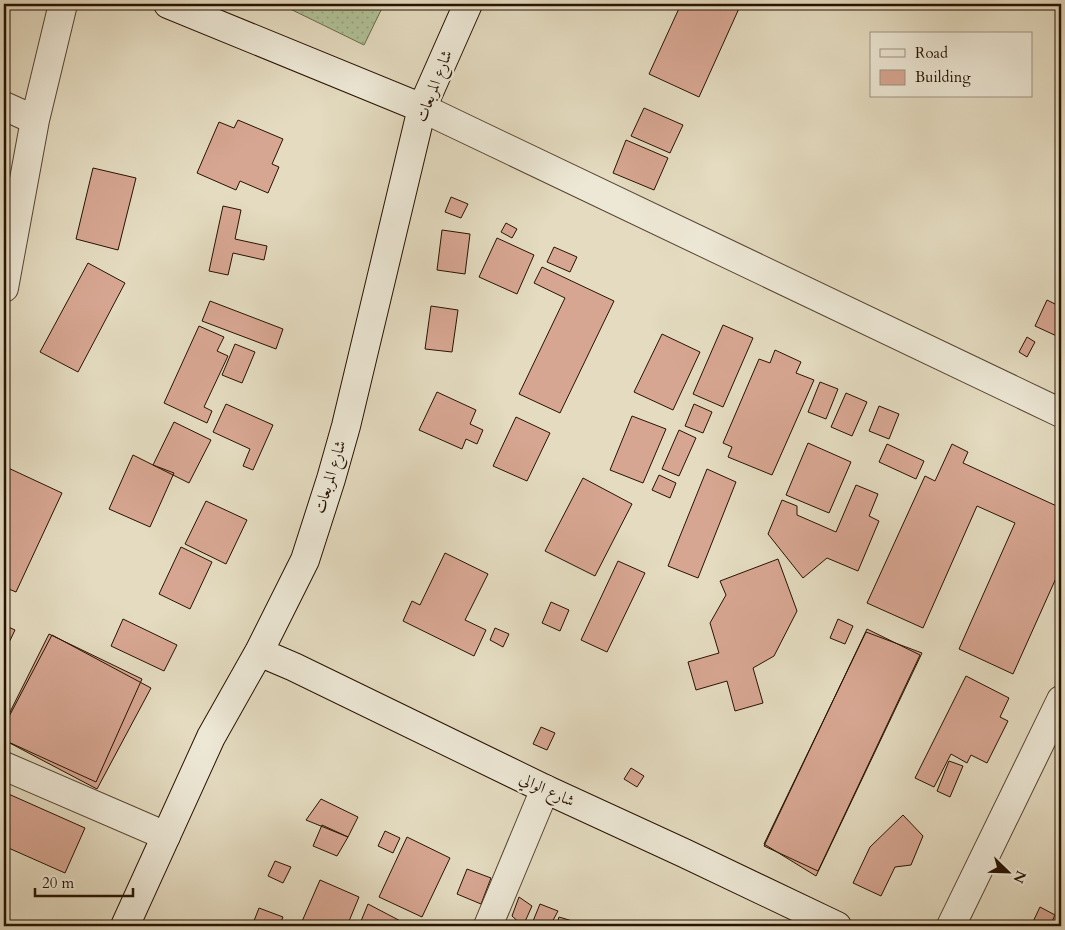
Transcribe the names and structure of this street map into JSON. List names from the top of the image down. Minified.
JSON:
{"streets":{"street":["شارع المربعات","شارع الوالي"]},"crossings":[["شارع المربعات","شارع الوالي"]],"legend":["Road","Building"],"scale_bar":"20 m","north":"bottom right"}
